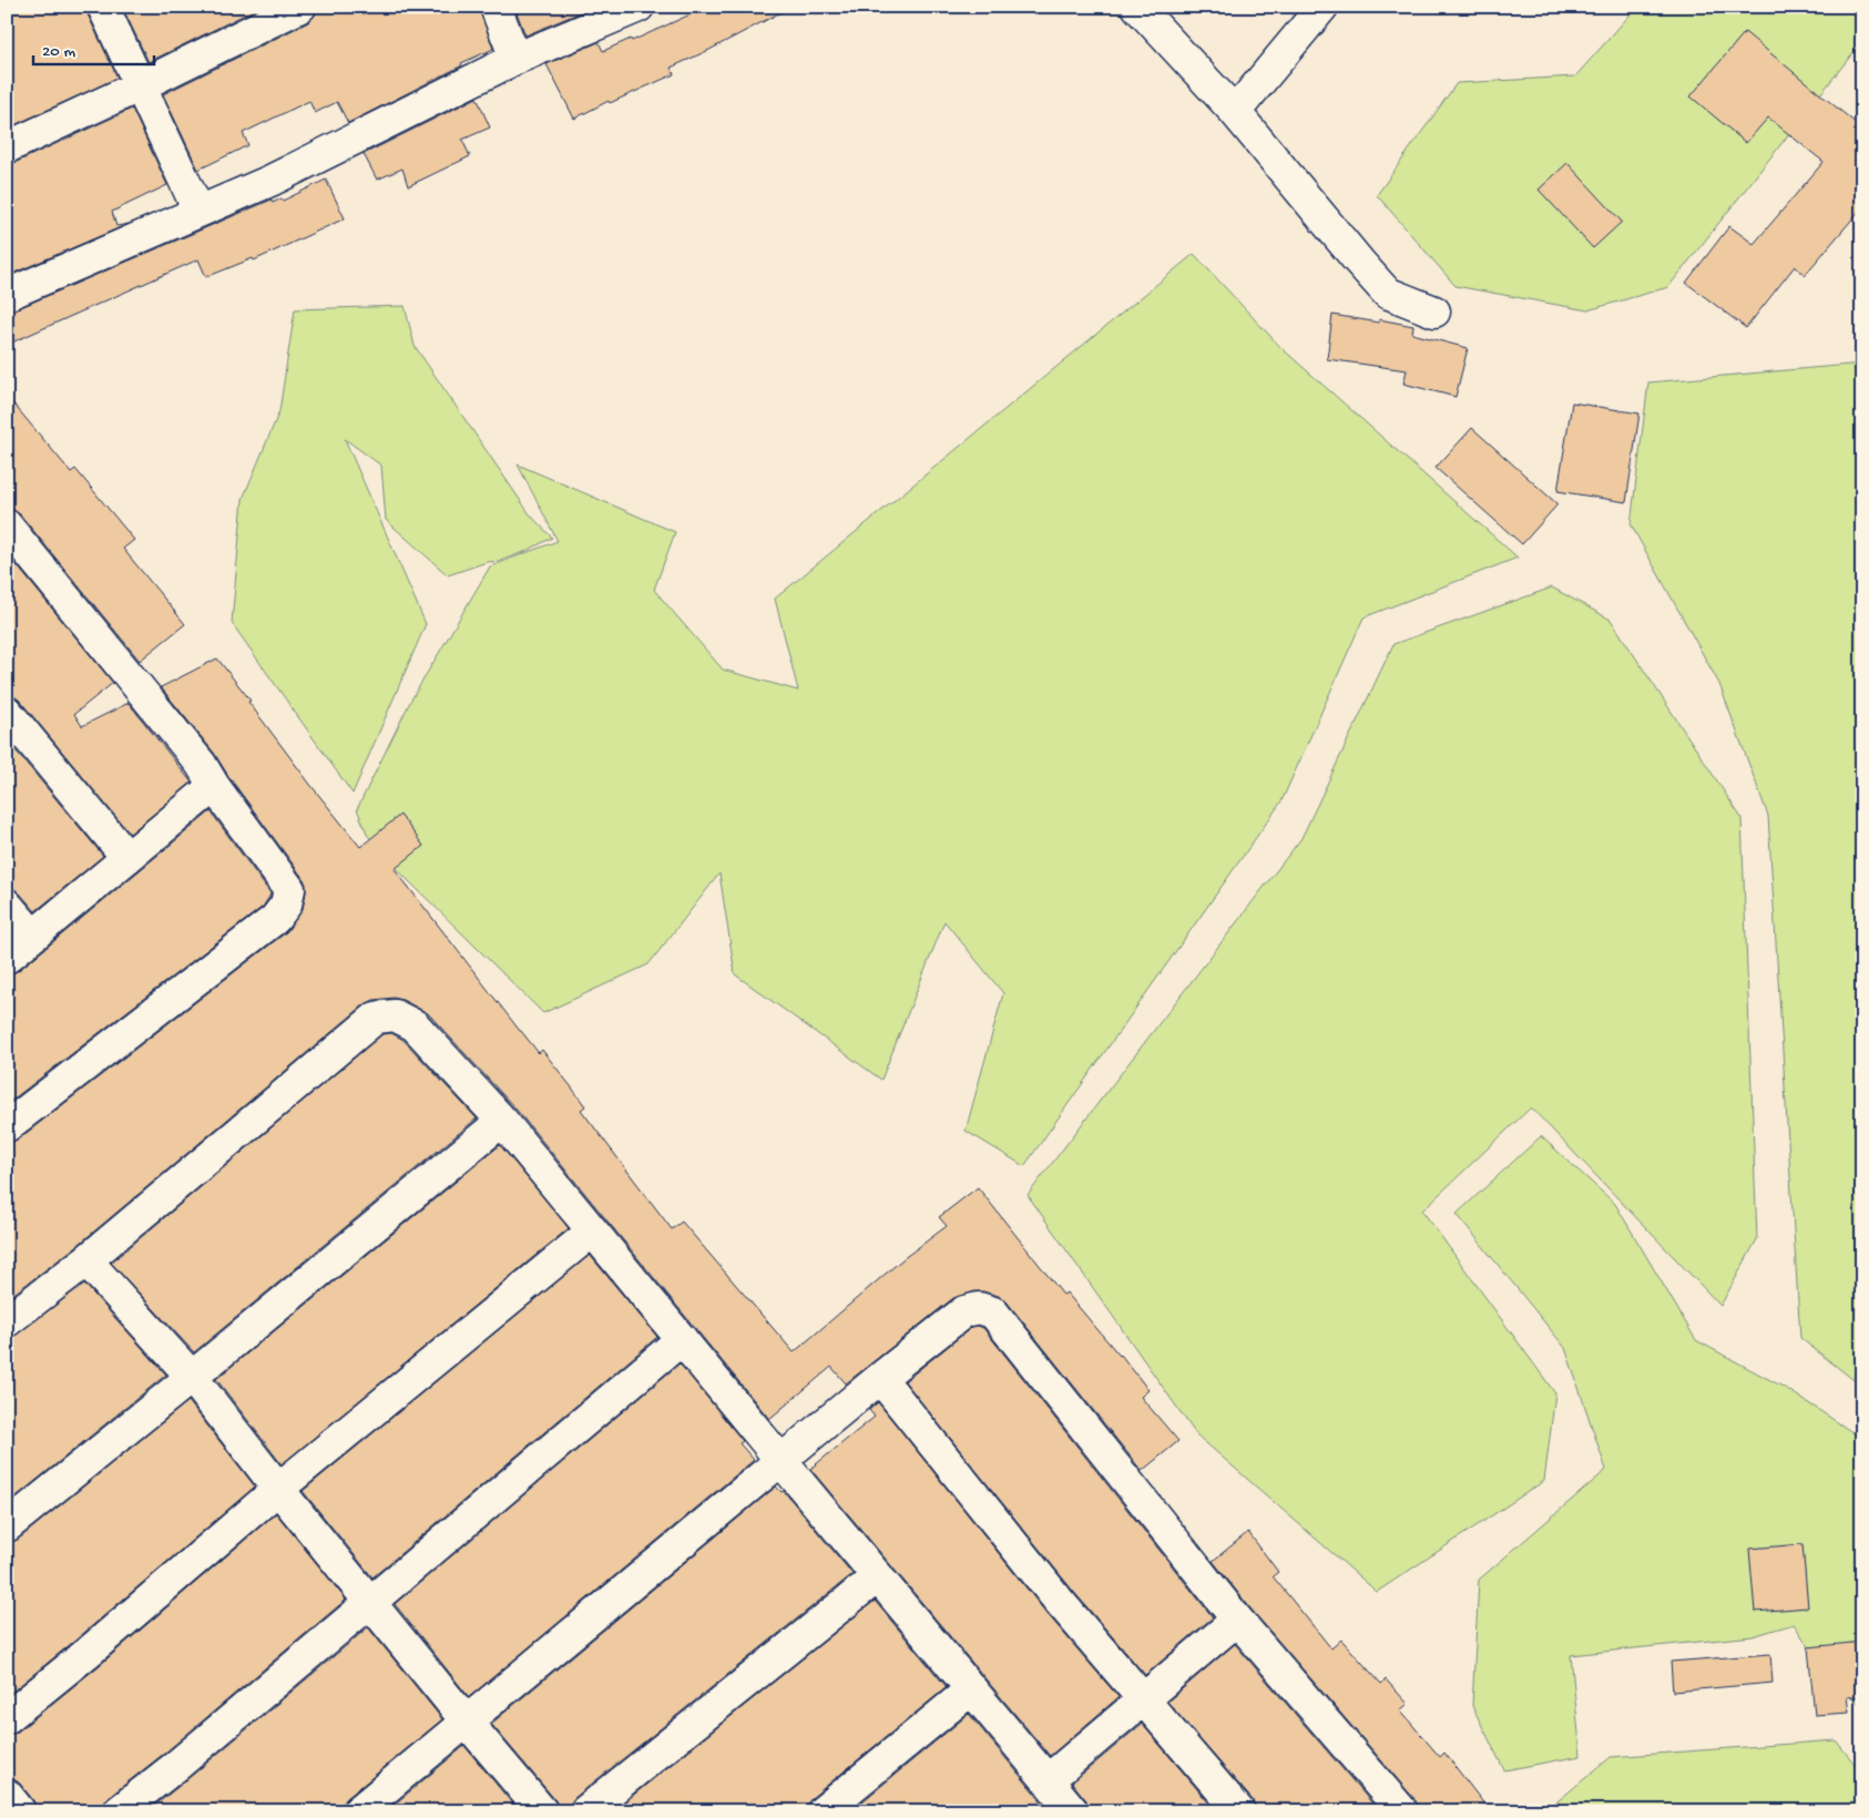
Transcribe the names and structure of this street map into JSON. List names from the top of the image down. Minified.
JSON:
{"scale_bar":"20 m"}
